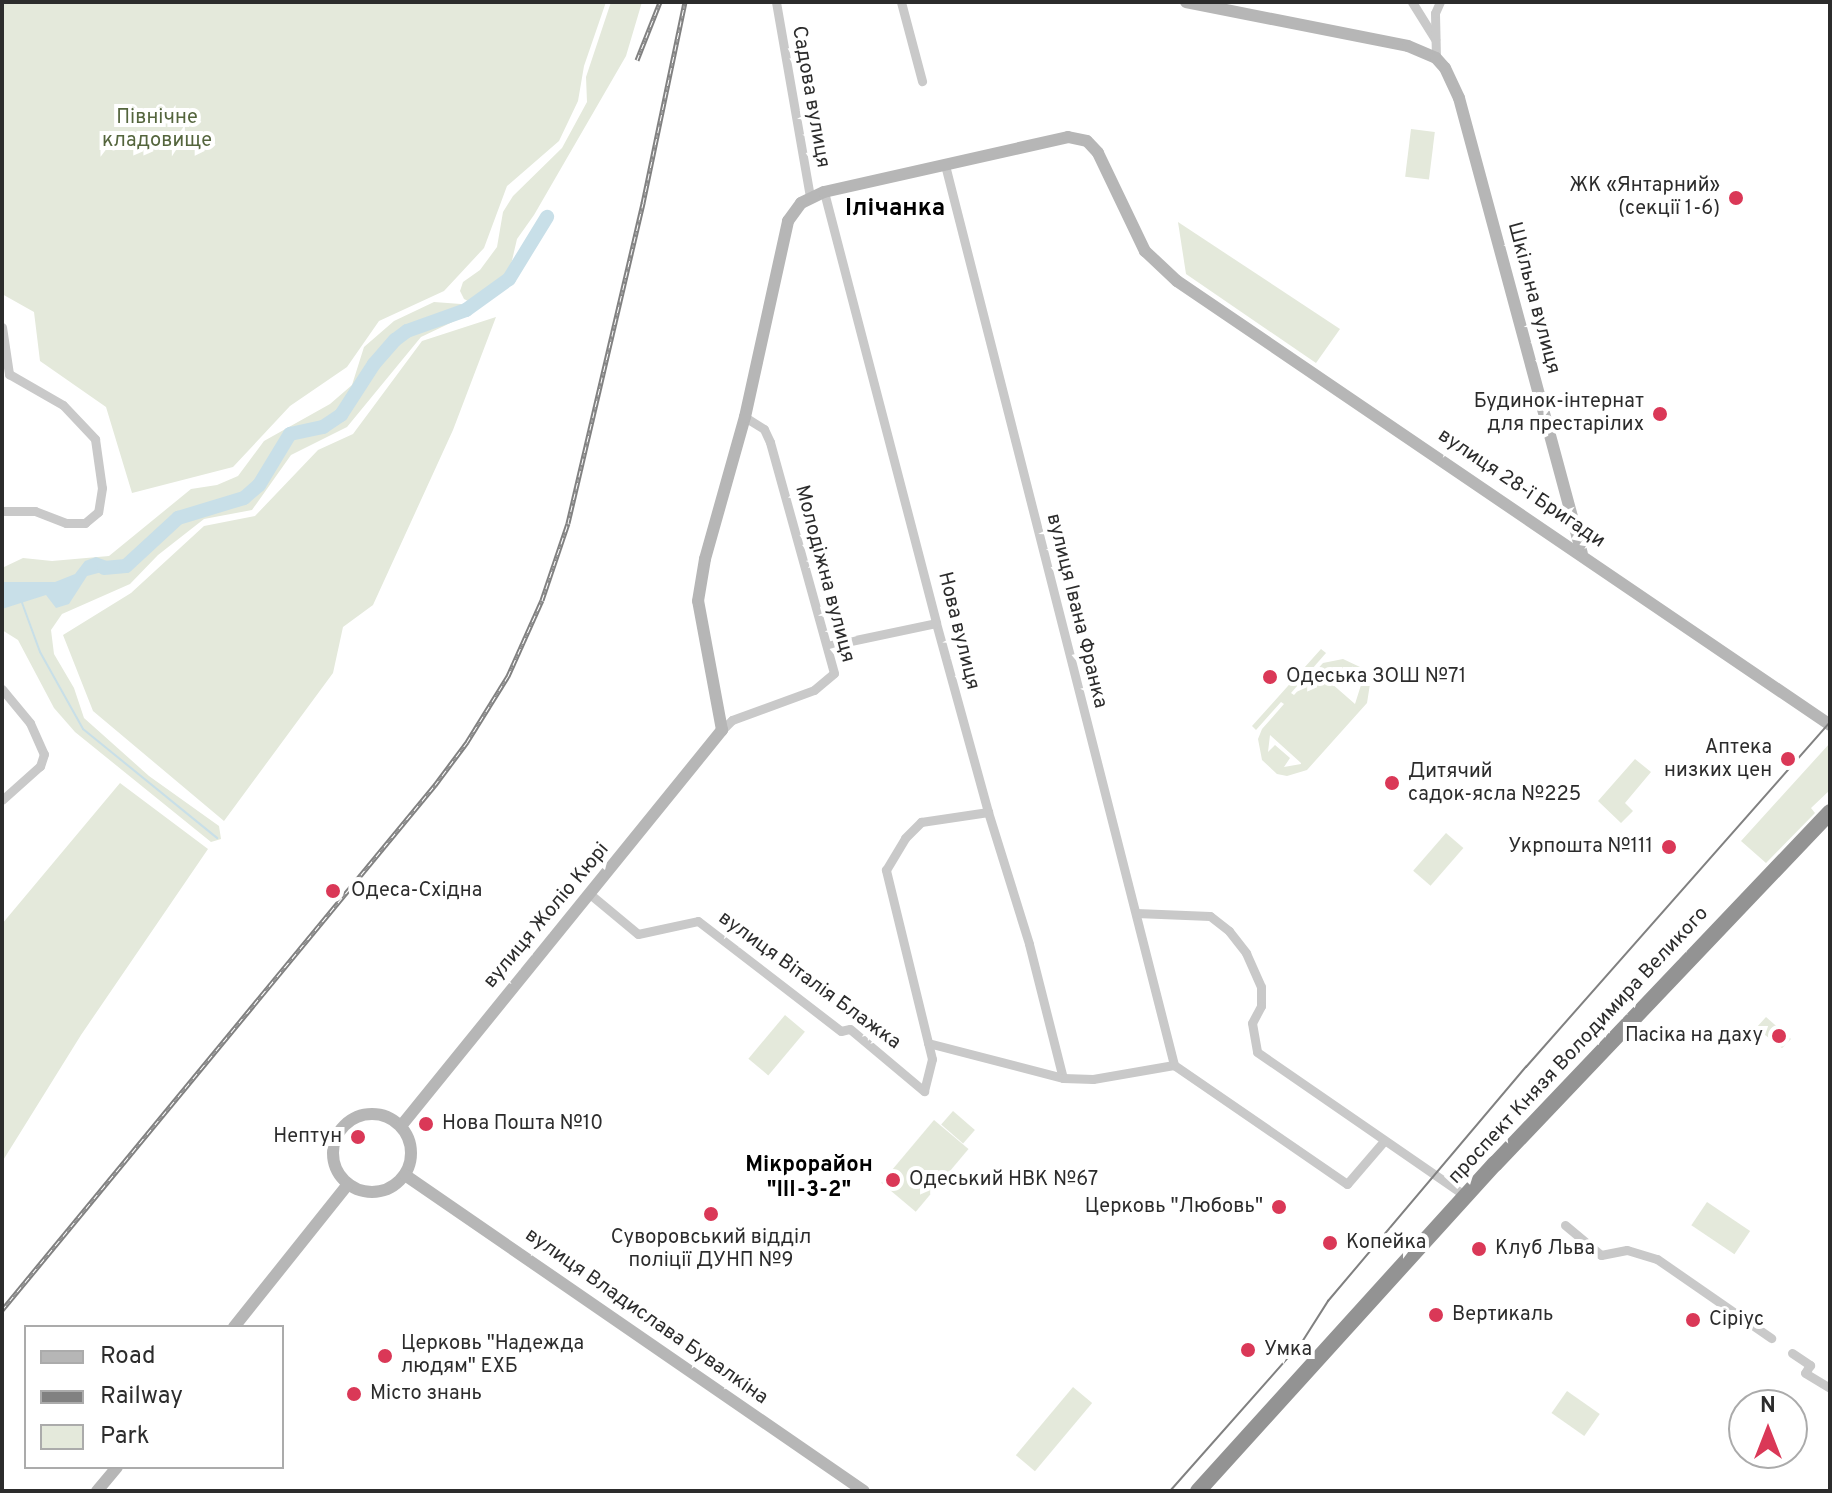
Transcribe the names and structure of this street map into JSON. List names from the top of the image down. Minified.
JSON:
{"streets":{"highway":["проспект Князя Володимира Великого"],"street":["Садова вулиця","Шкільна вулиця","вулиця 28-ї Бригади","Молодіжна вулиця","вулиця Івана Франка","Нова вулиця","вулиця Жоліо Кюрі","вулиця Віталія Блажка","вулиця Владислава Бувалкіна"]},"crossings":[["Шкільна вулиця","вулиця 28-ї Бригади"],["вулиця 28-ї Бригади","вулиця Івана Франка"],["Молодіжна вулиця","вулиця Жоліо Кюрі"],["вулиця Івана Франка","вулиця Віталія Блажка"],["Нова вулиця","вулиця Віталія Блажка"],["вулиця Жоліо Кюрі","вулиця Віталія Блажка"],["вулиця Жоліо Кюрі","вулиця Владислава Бувалкіна"]],"districts":["Ілічанка","Мікрорайон \"ІІІ-3-2\""],"parks":["Північне кладовище"],"places":["ЖК «Янтарний» (секції 1-6)","Будинок-інтернат для престарілих","Одеська ЗОШ №71","Аптека низких цен","Дитячий садок-ясла №225","Укрпошта №111","Одеса-Східна","Пасіка на даху","Нова Пошта №10","Нептун","Одеський НВК №67","Церковь \"Любовь\"","Суворовський відділ поліції ДУНП №9","Копейка","Клуб Льва","Вертикаль","Сіріус","Умка","Церковь \"Надежда людям\" ЕХБ","Місто знань"],"legend":["Road","Railway","Park"],"north":"top"}
